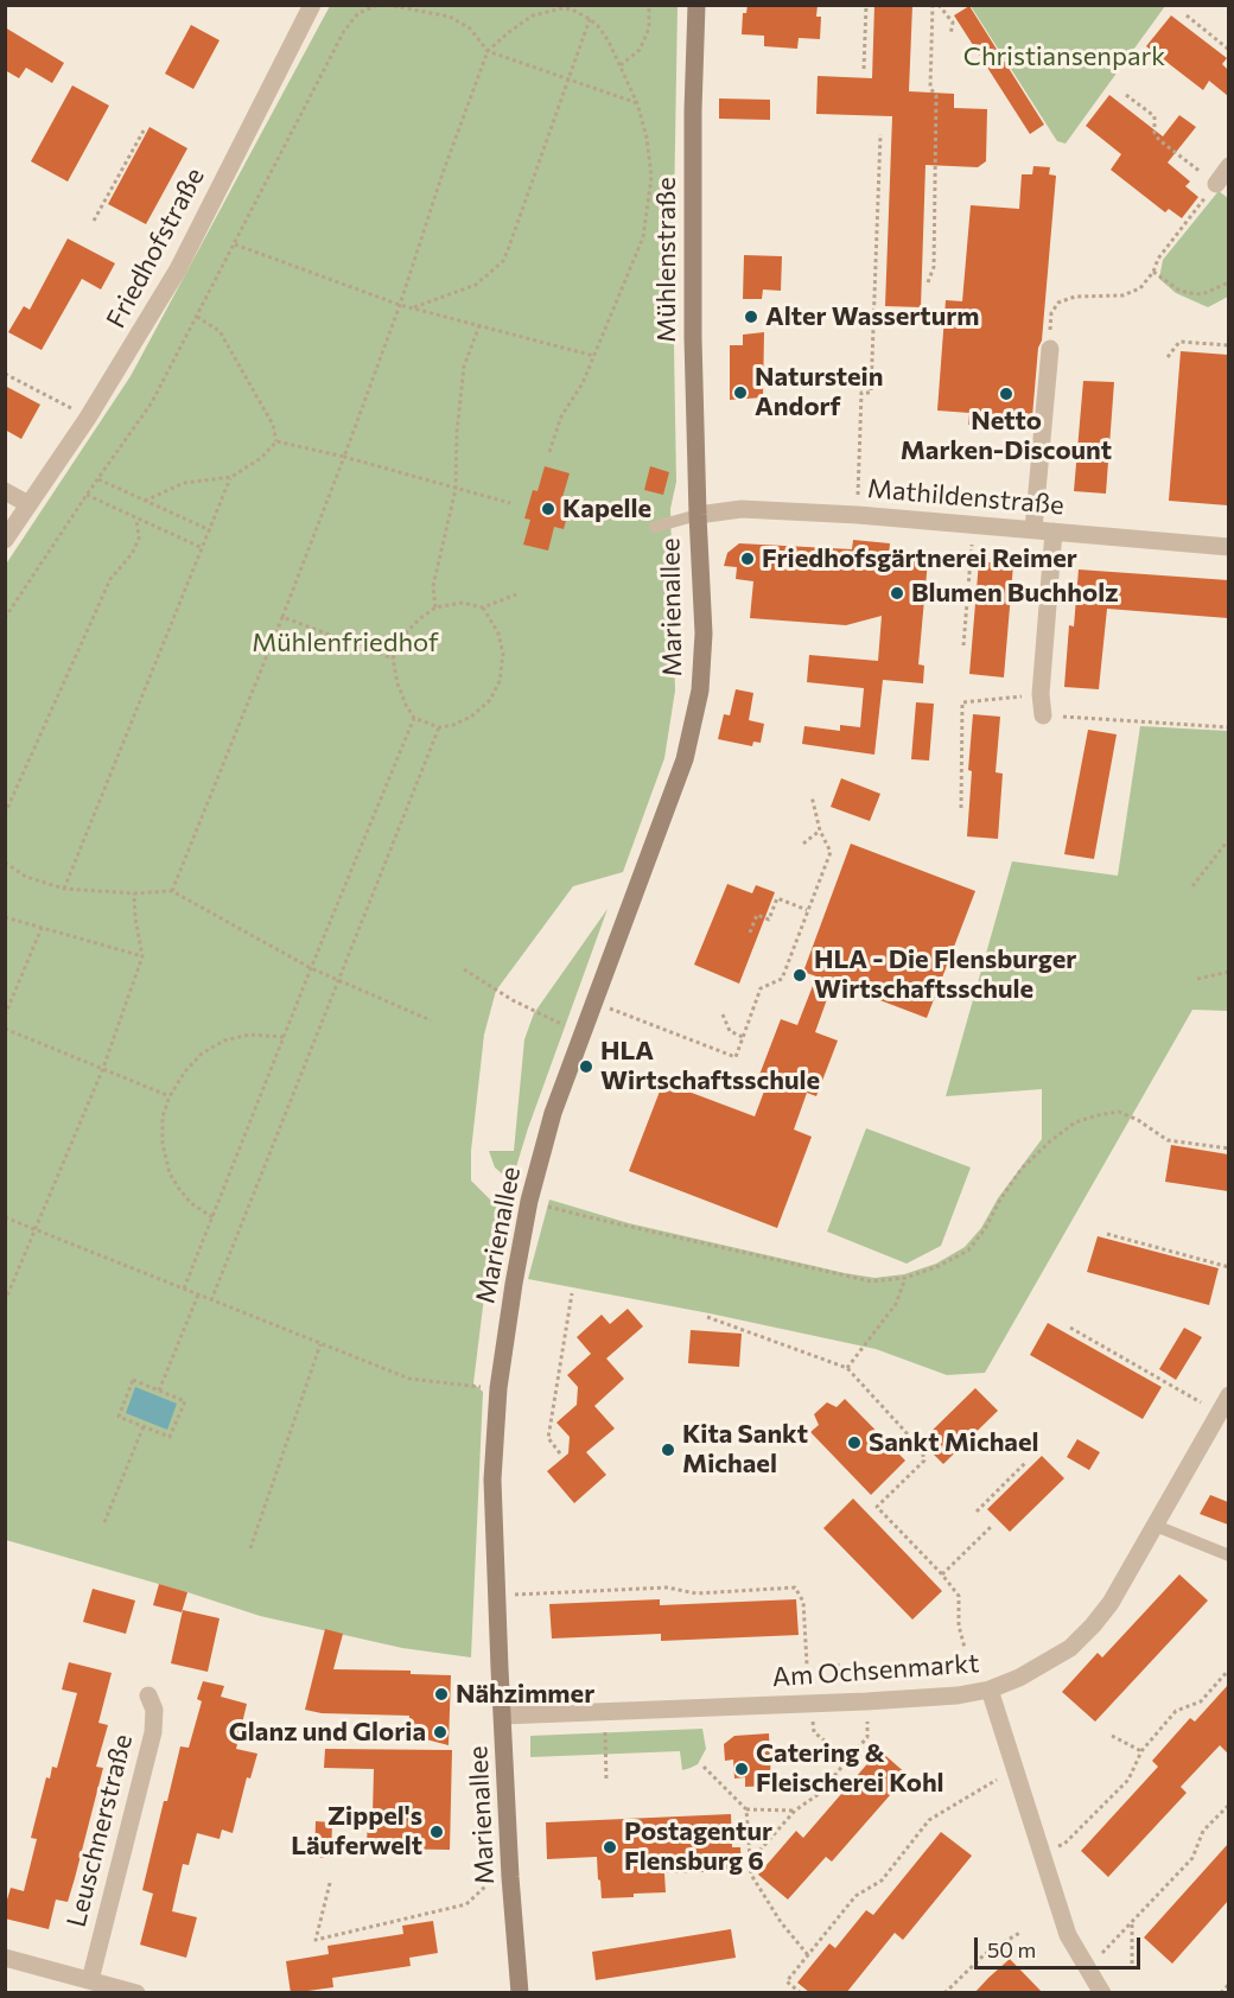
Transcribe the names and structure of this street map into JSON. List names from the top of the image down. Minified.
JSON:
{"streets":{"main road":["Mühlenstraße","Marienallee"],"street":["Friedhofstraße","Mathildenstraße","Am Ochsenmarkt","Leuschnerstraße"]},"crossings":[["Mühlenstraße","Mathildenstraße"],["Mühlenstraße","Marienallee"],["Mathildenstraße","Marienallee"],["Marienallee","Am Ochsenmarkt"]],"parks":["Christiansenpark","Mühlenfriedhof"],"places":["Alter Wasserturm","Naturstein Andorf","Netto Marken-Discount","Kapelle","Friedhofsgärtnerei Reimer","Blumen Buchholz","HLA - Die Flensburger Wirtschaftsschule","HLA Wirtschaftsschule","Sankt Michael","Kita Sankt Michael","Nähzimmer","Glanz und Gloria","Catering & Fleischerei Kohl","Zippel's Läuferwelt","Postagentur Flensburg 6"],"scale_bar":"50 m"}
